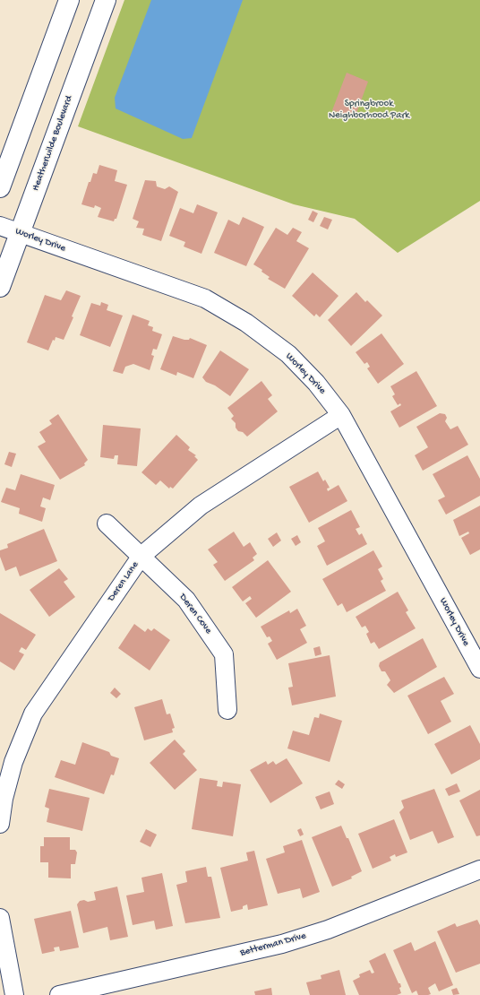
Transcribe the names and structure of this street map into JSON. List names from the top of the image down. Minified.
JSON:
{"streets":{"main road":["Heatherwilde Boulevard"],"street":["Worley Drive","Deren Lane","Deren Cove","Betterman Drive"]},"crossings":[["Heatherwilde Boulevard","Worley Drive"],["Worley Drive","Deren Lane"],["Deren Lane","Deren Cove"]],"parks":["Springbrook Neighborhood Park"]}
